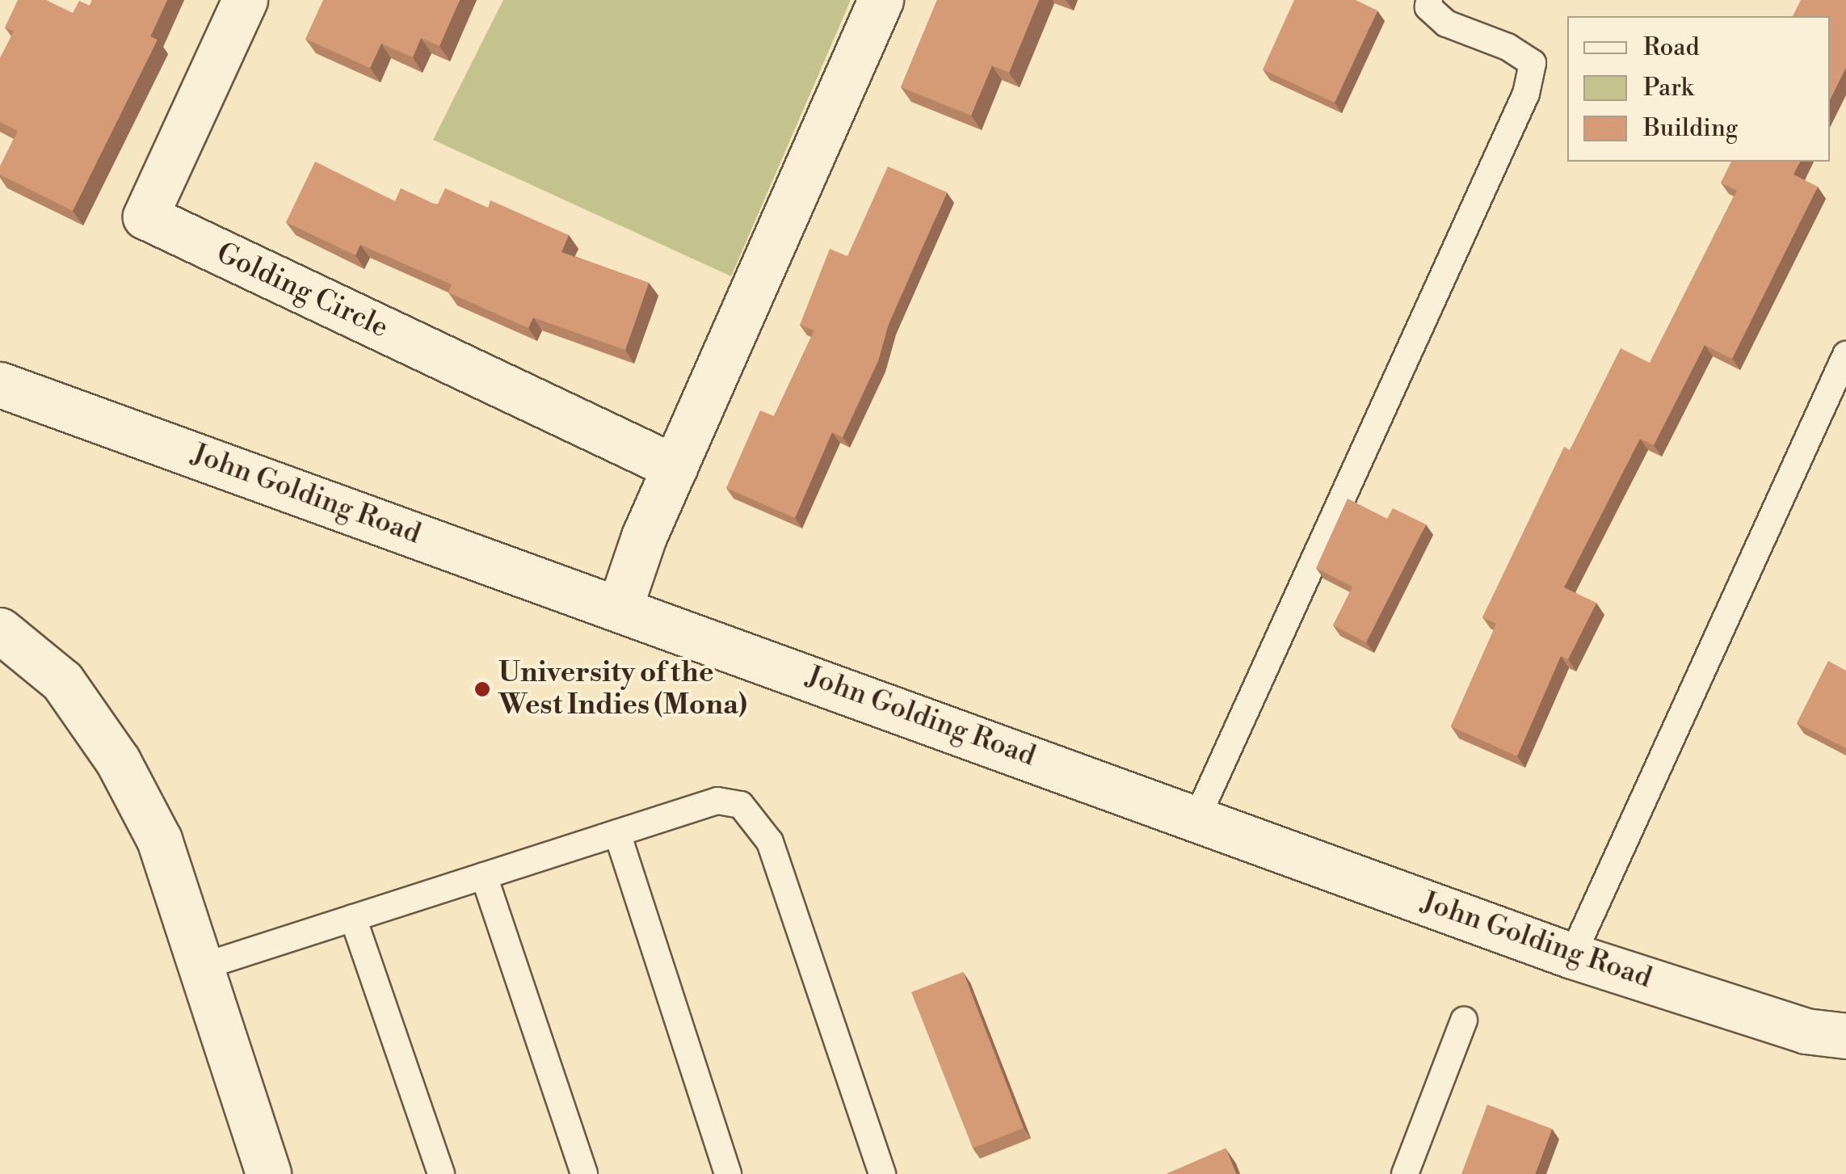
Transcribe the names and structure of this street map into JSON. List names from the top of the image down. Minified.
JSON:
{"streets":{"street":["Golding Circle","John Golding Road"]},"places":["University of the West Indies (Mona)"],"legend":["Road","Park","Building"]}
